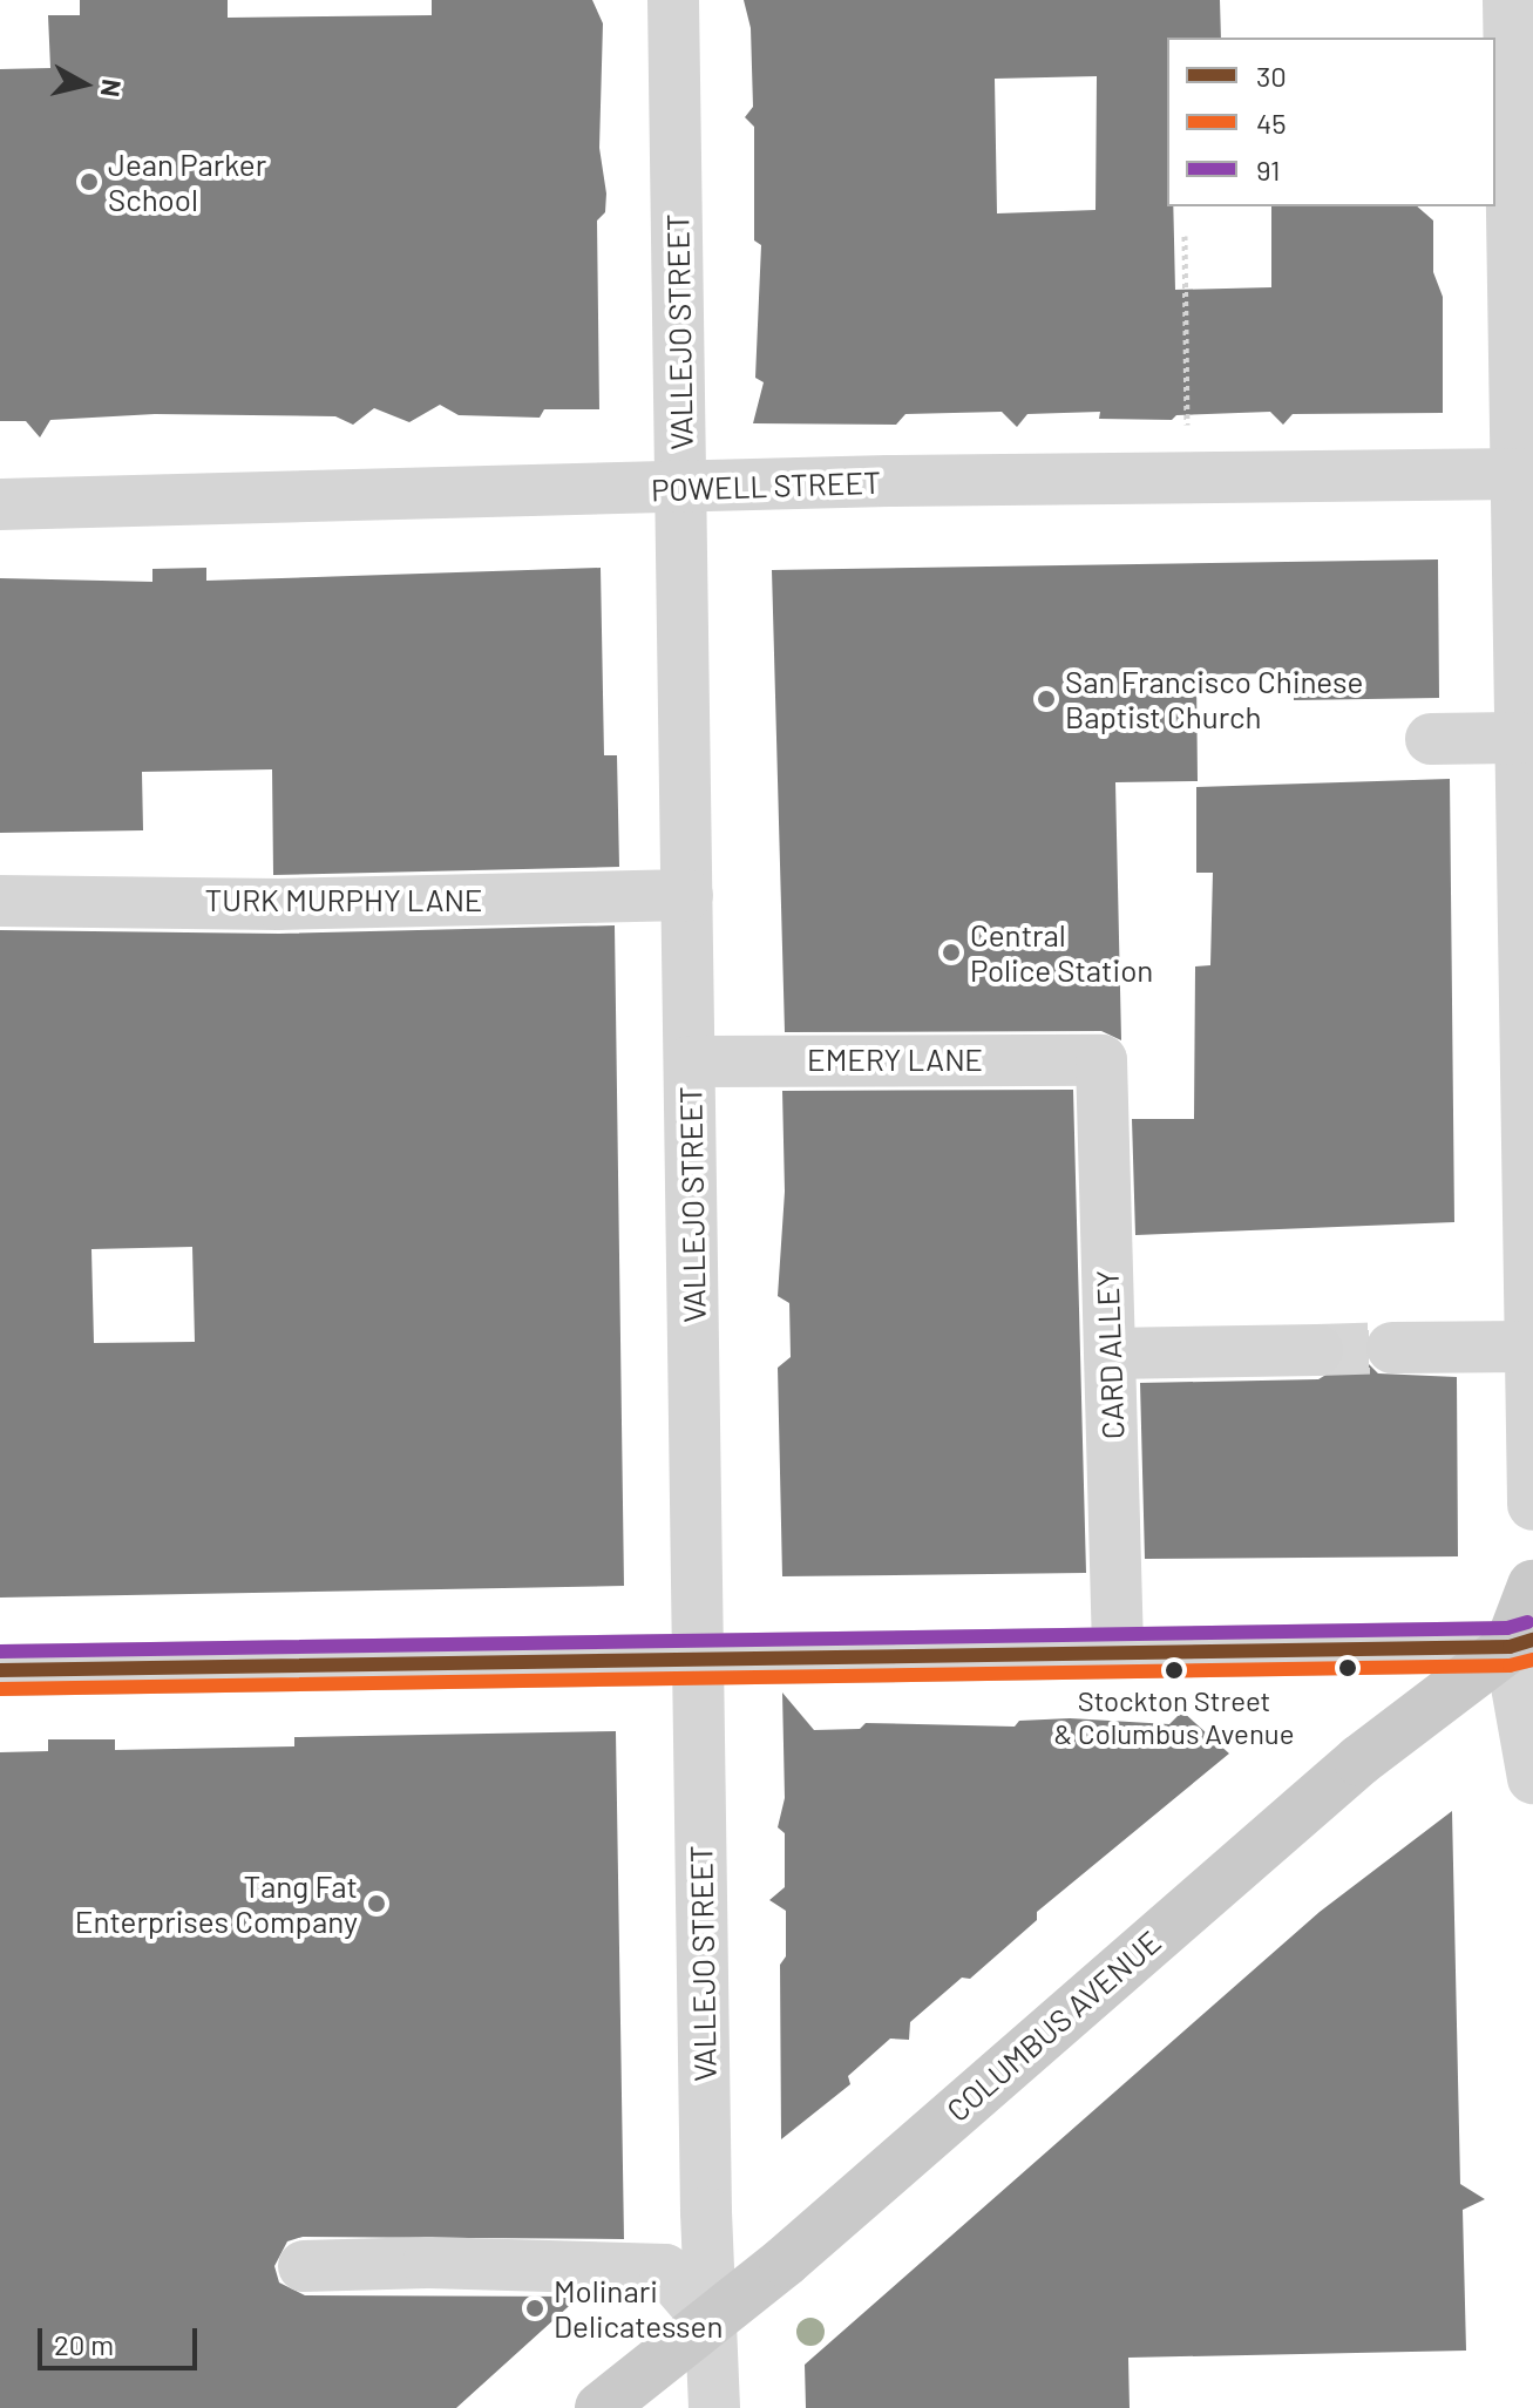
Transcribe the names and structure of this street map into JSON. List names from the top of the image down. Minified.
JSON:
{"streets":{"main road":["COLUMBUS AVENUE"],"street":["VALLEJO STREET","POWELL STREET","TURK MURPHY LANE","EMERY LANE","CARD ALLEY"]},"crossings":[["VALLEJO STREET","POWELL STREET"],["VALLEJO STREET","TURK MURPHY LANE"],["VALLEJO STREET","EMERY LANE"],["VALLEJO STREET","COLUMBUS AVENUE"],["EMERY LANE","CARD ALLEY"]],"places":["Jean Parker School","San Francisco Chinese Baptist Church","Central Police Station","Stockton Street & Columbus Avenue","Tang Fat Enterprises Company","Molinari Delicatessen"],"lines":["transit line 91","transit line 30","transit line 45"],"legend":["30","45","91"],"scale_bar":"20 m","north":"right"}
